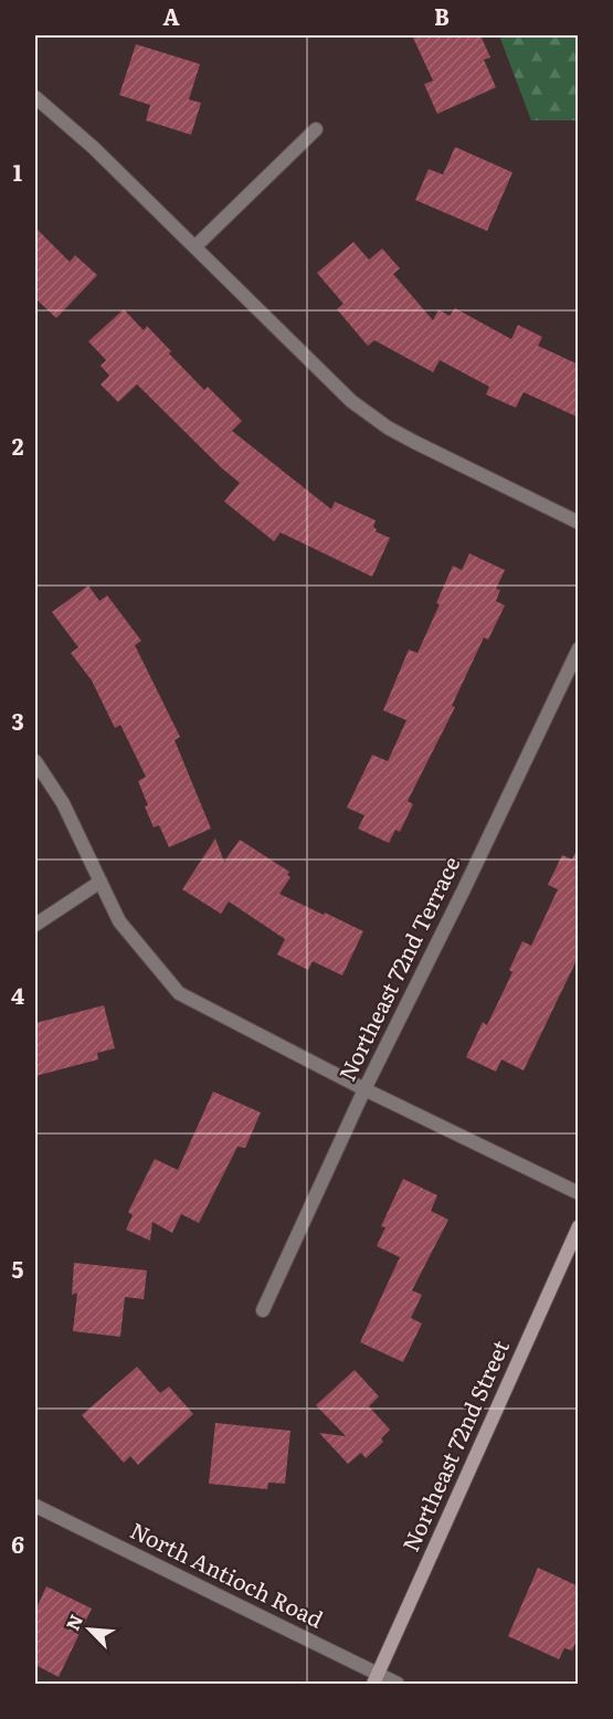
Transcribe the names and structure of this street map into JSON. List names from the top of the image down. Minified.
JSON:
{"streets":{"main road":["Northeast 72nd Street"],"street":["Northeast 72nd Terrace","North Antioch Road"]},"crossings":[["Northeast 72nd Street","North Antioch Road"]],"north":"top left","grid":{"columns":["A","B"],"rows":["1","2","3","4","5","6"]}}
